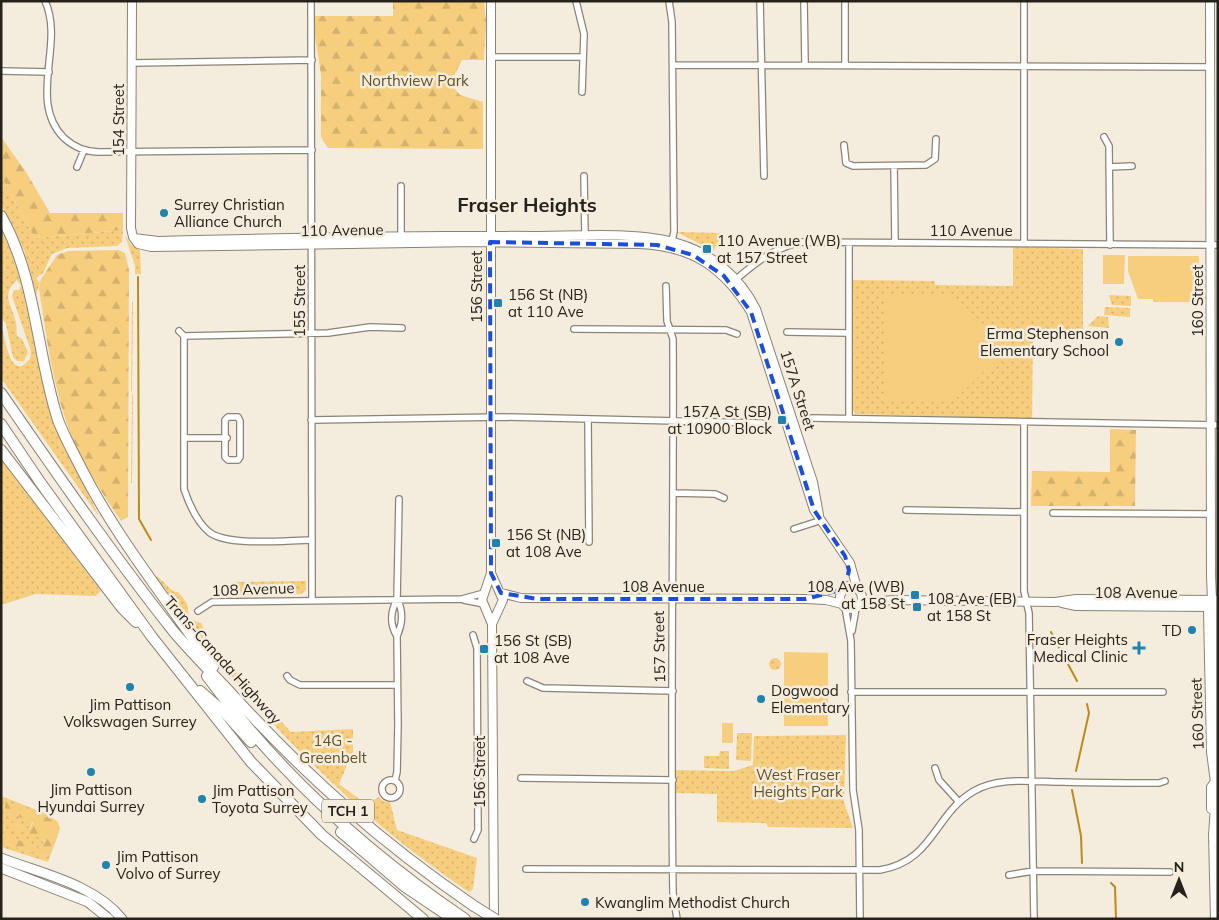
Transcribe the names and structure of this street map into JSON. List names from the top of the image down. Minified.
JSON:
{"streets":{"highway":["Trans-Canada Highway","TCH 1"],"street":["154 Street","110 Avenue","156 Street","155 Street","160 Street","157A Street","108 Avenue","157 Street"]},"crossings":[["154 Street","110 Avenue"],["110 Avenue","156 Street"],["110 Avenue","155 Street"],["110 Avenue","160 Street"],["110 Avenue","157A Street"],["156 Street","108 Avenue"],["156 Street","Trans-Canada Highway"],["155 Street","108 Avenue"],["160 Street","108 Avenue"],["157A Street","108 Avenue"],["108 Avenue","157 Street"]],"districts":["Fraser Heights"],"parks":["Northview Park","14G - Greenbelt","West Fraser Heights Park"],"places":{"other":["Surrey Christian Alliance Church","Erma Stephenson Elementary School","TD","Jim Pattison Volkswagen Surrey","Dogwood Elementary","Jim Pattison Hyundai Surrey","Jim Pattison Toyota Surrey","Jim Pattison Volvo of Surrey","Kwanglim Methodist Church"],"transit":["110 Avenue (WB) at 157 Street","156 St (NB) at 110 Ave","157A St (SB) at 10900 Block","156 St (NB) at 108 Ave","108 Ave (WB) at 158 St","108 Ave (EB) at 158 St","156 St (SB) at 108 Ave"],"health":["Fraser Heights Medical Clinic"]},"north":"top"}
